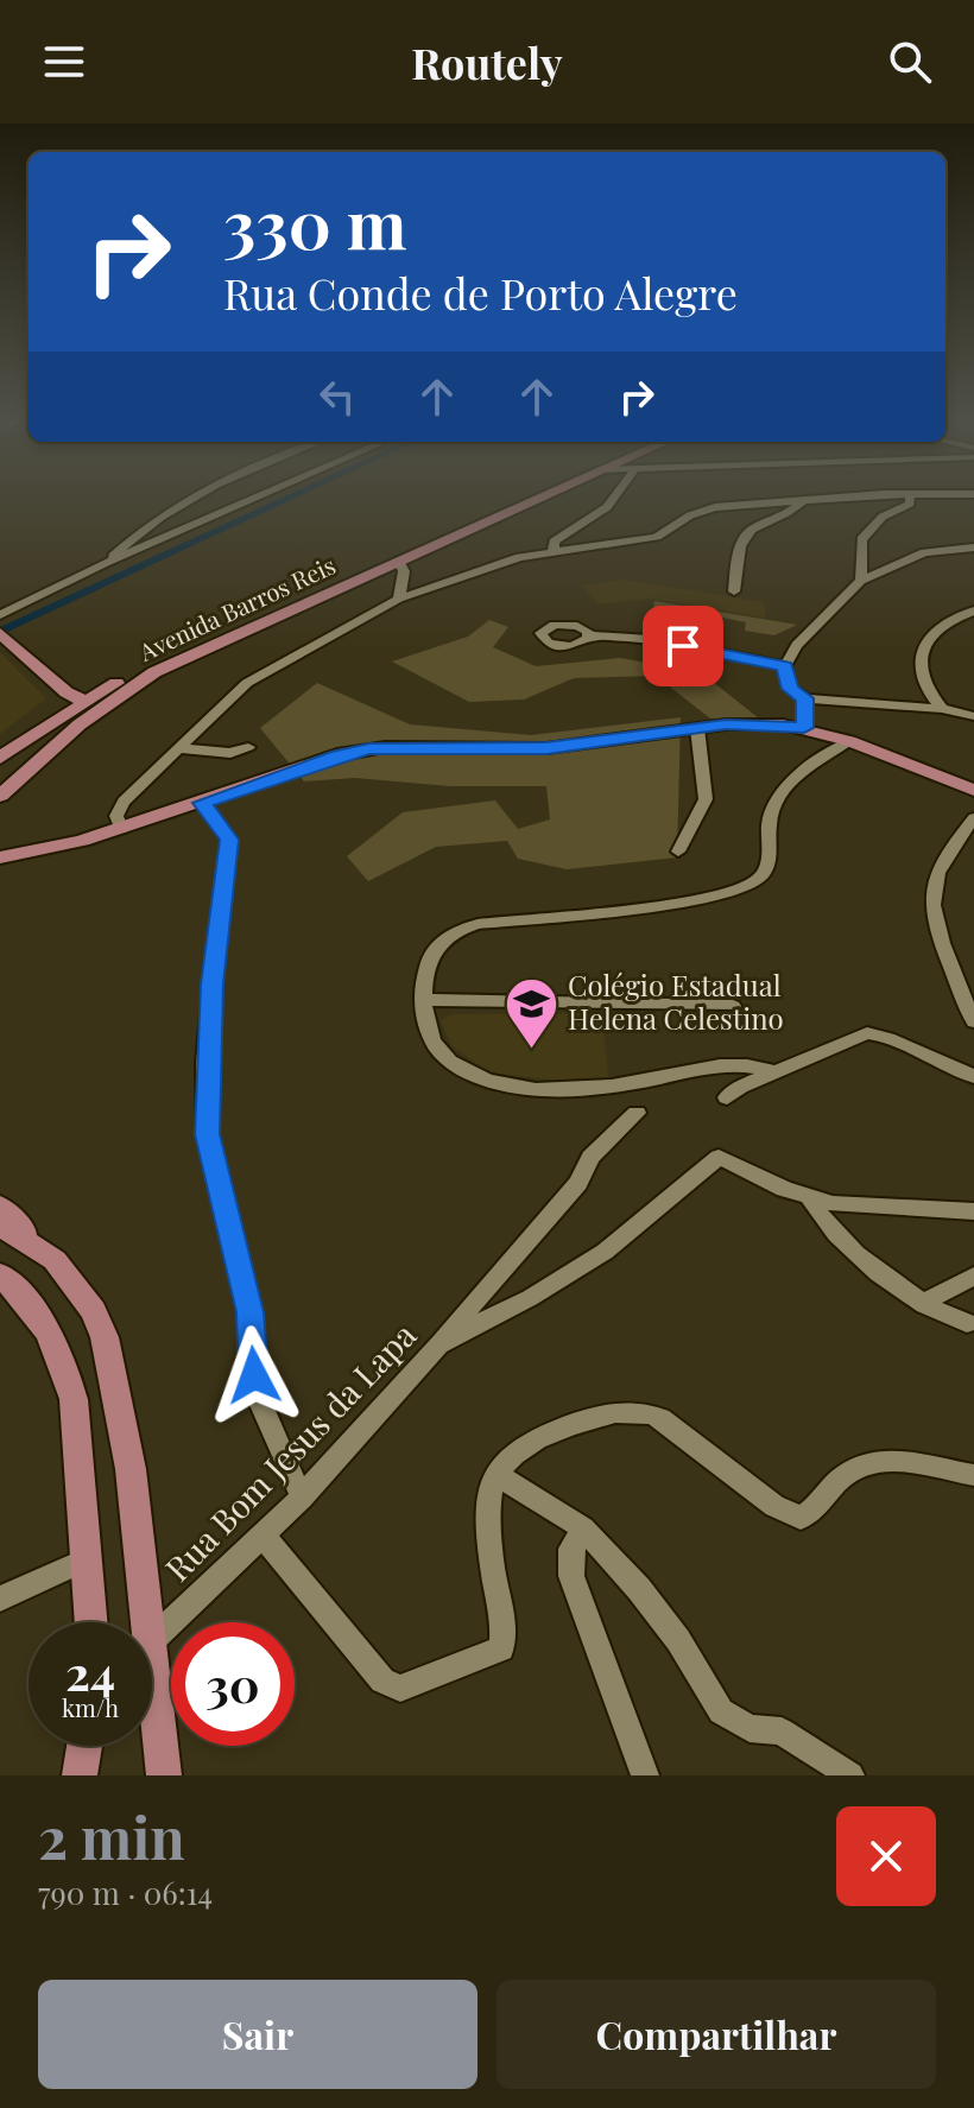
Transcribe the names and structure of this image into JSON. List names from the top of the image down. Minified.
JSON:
{"streets":{"main road":["Avenida Barros Reis"],"street":["Rua Bom Jesus da Lapa"]},"places":{"school or university":["Colégio Estadual Helena Celestino"]},"page":{"header":"Routely","turn":["330 m","Rua Conde de Porto Alegre"],"speed":"24 km/h","limit":"30","heading":["2 min","790 m · 06:14"],"buttons":["Sair","Compartilhar"]}}
